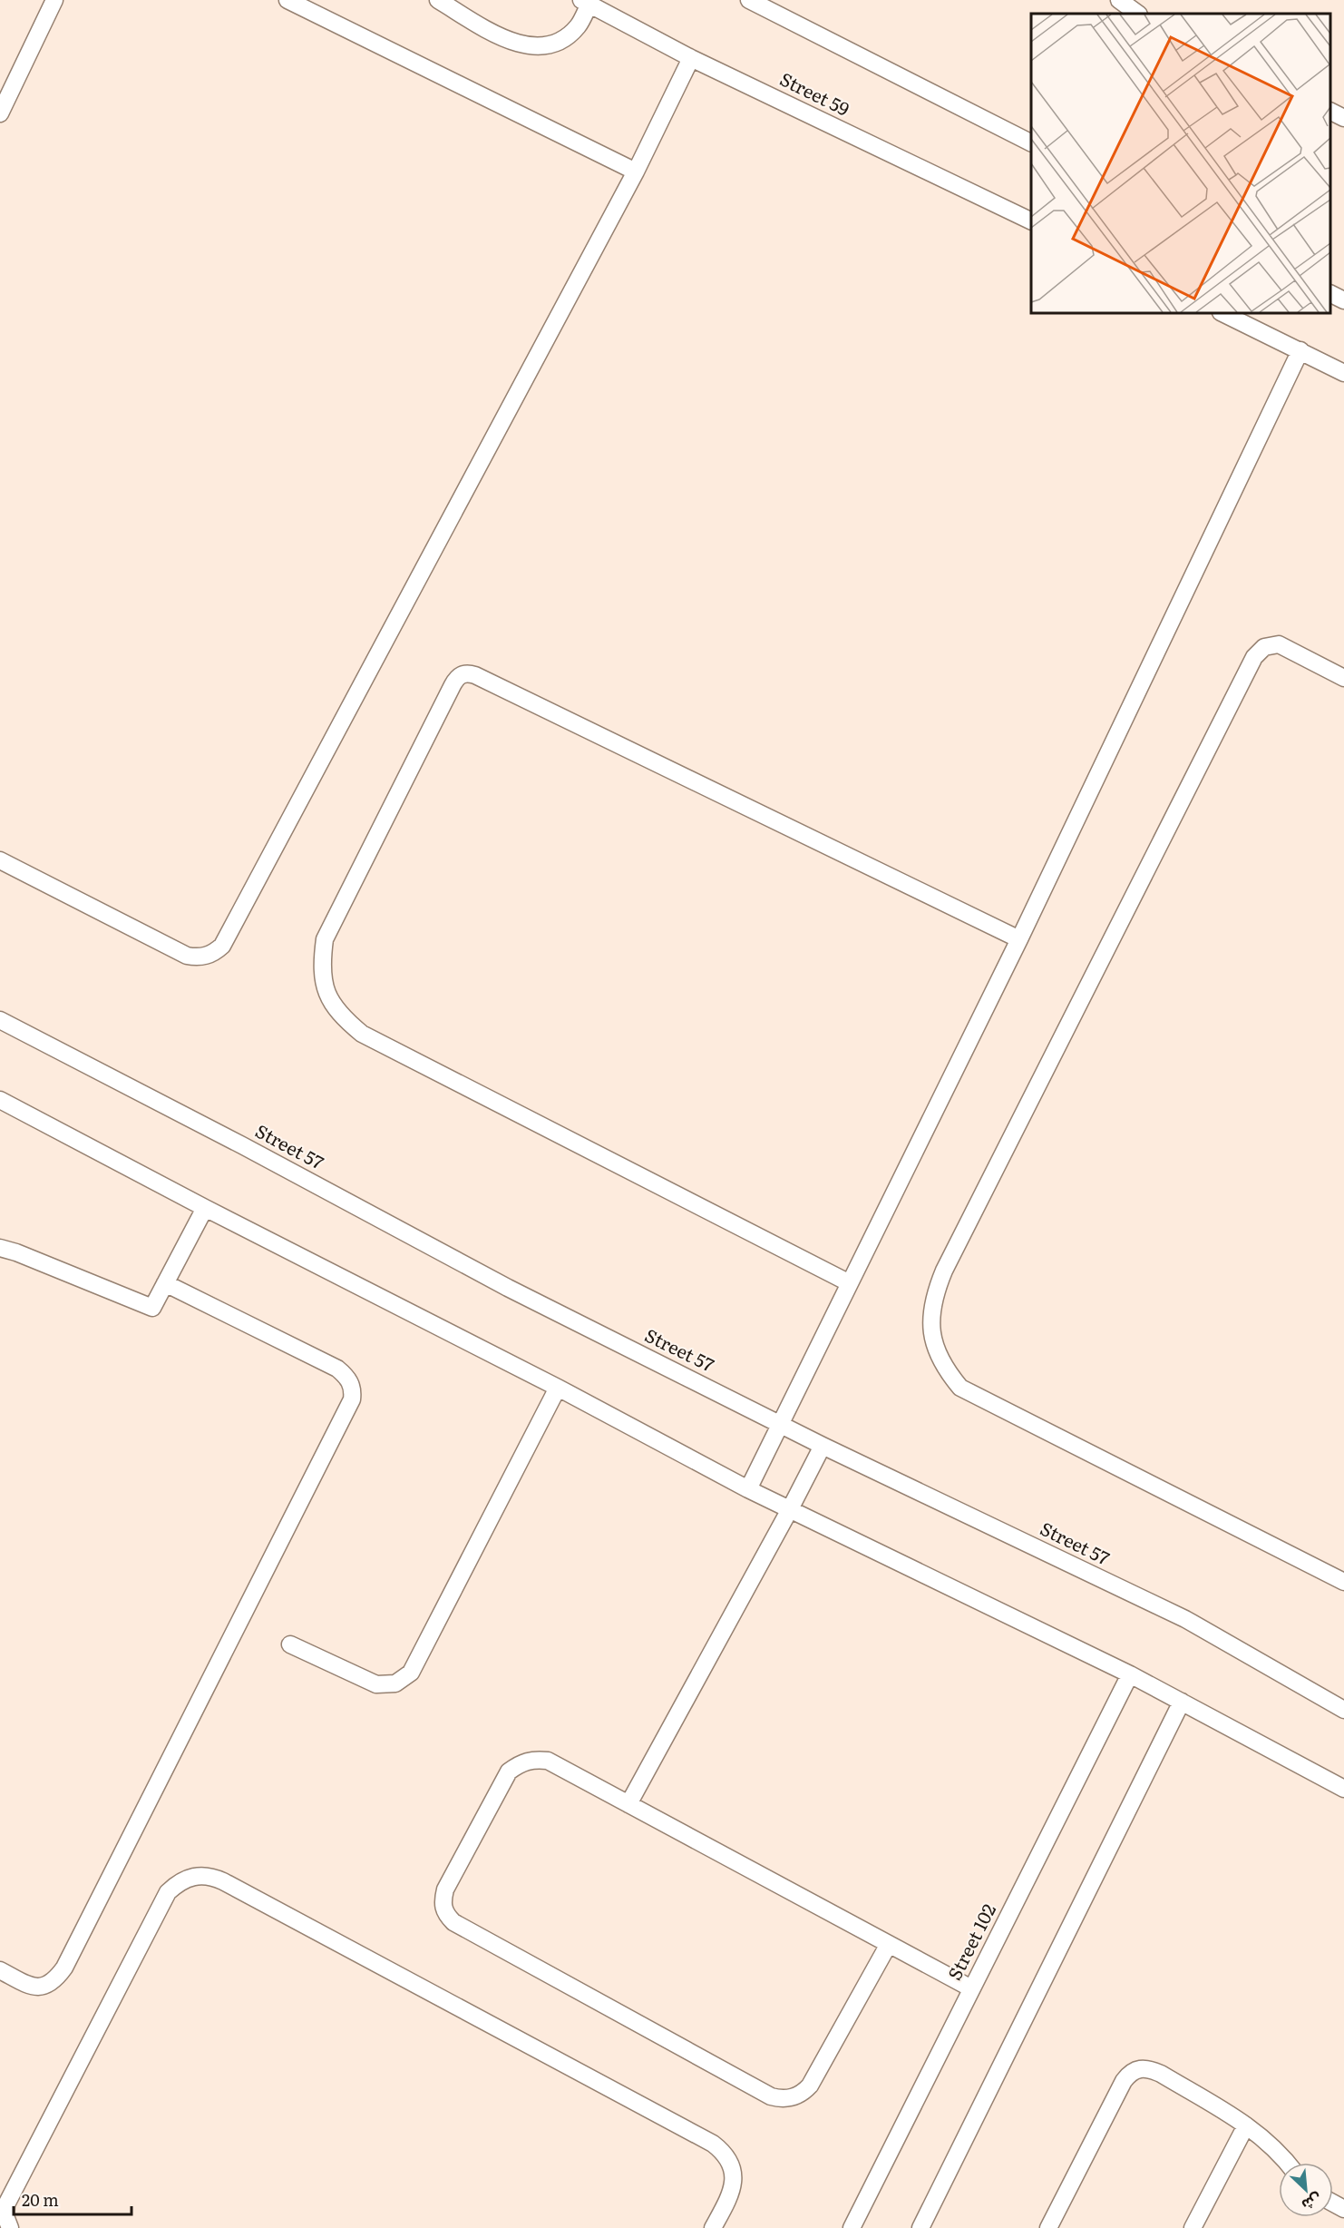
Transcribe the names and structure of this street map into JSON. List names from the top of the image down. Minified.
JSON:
{"streets":{"lane":["Street 59","Street 57","Street 102"]},"scale_bar":"20 m","north":"bottom right"}
